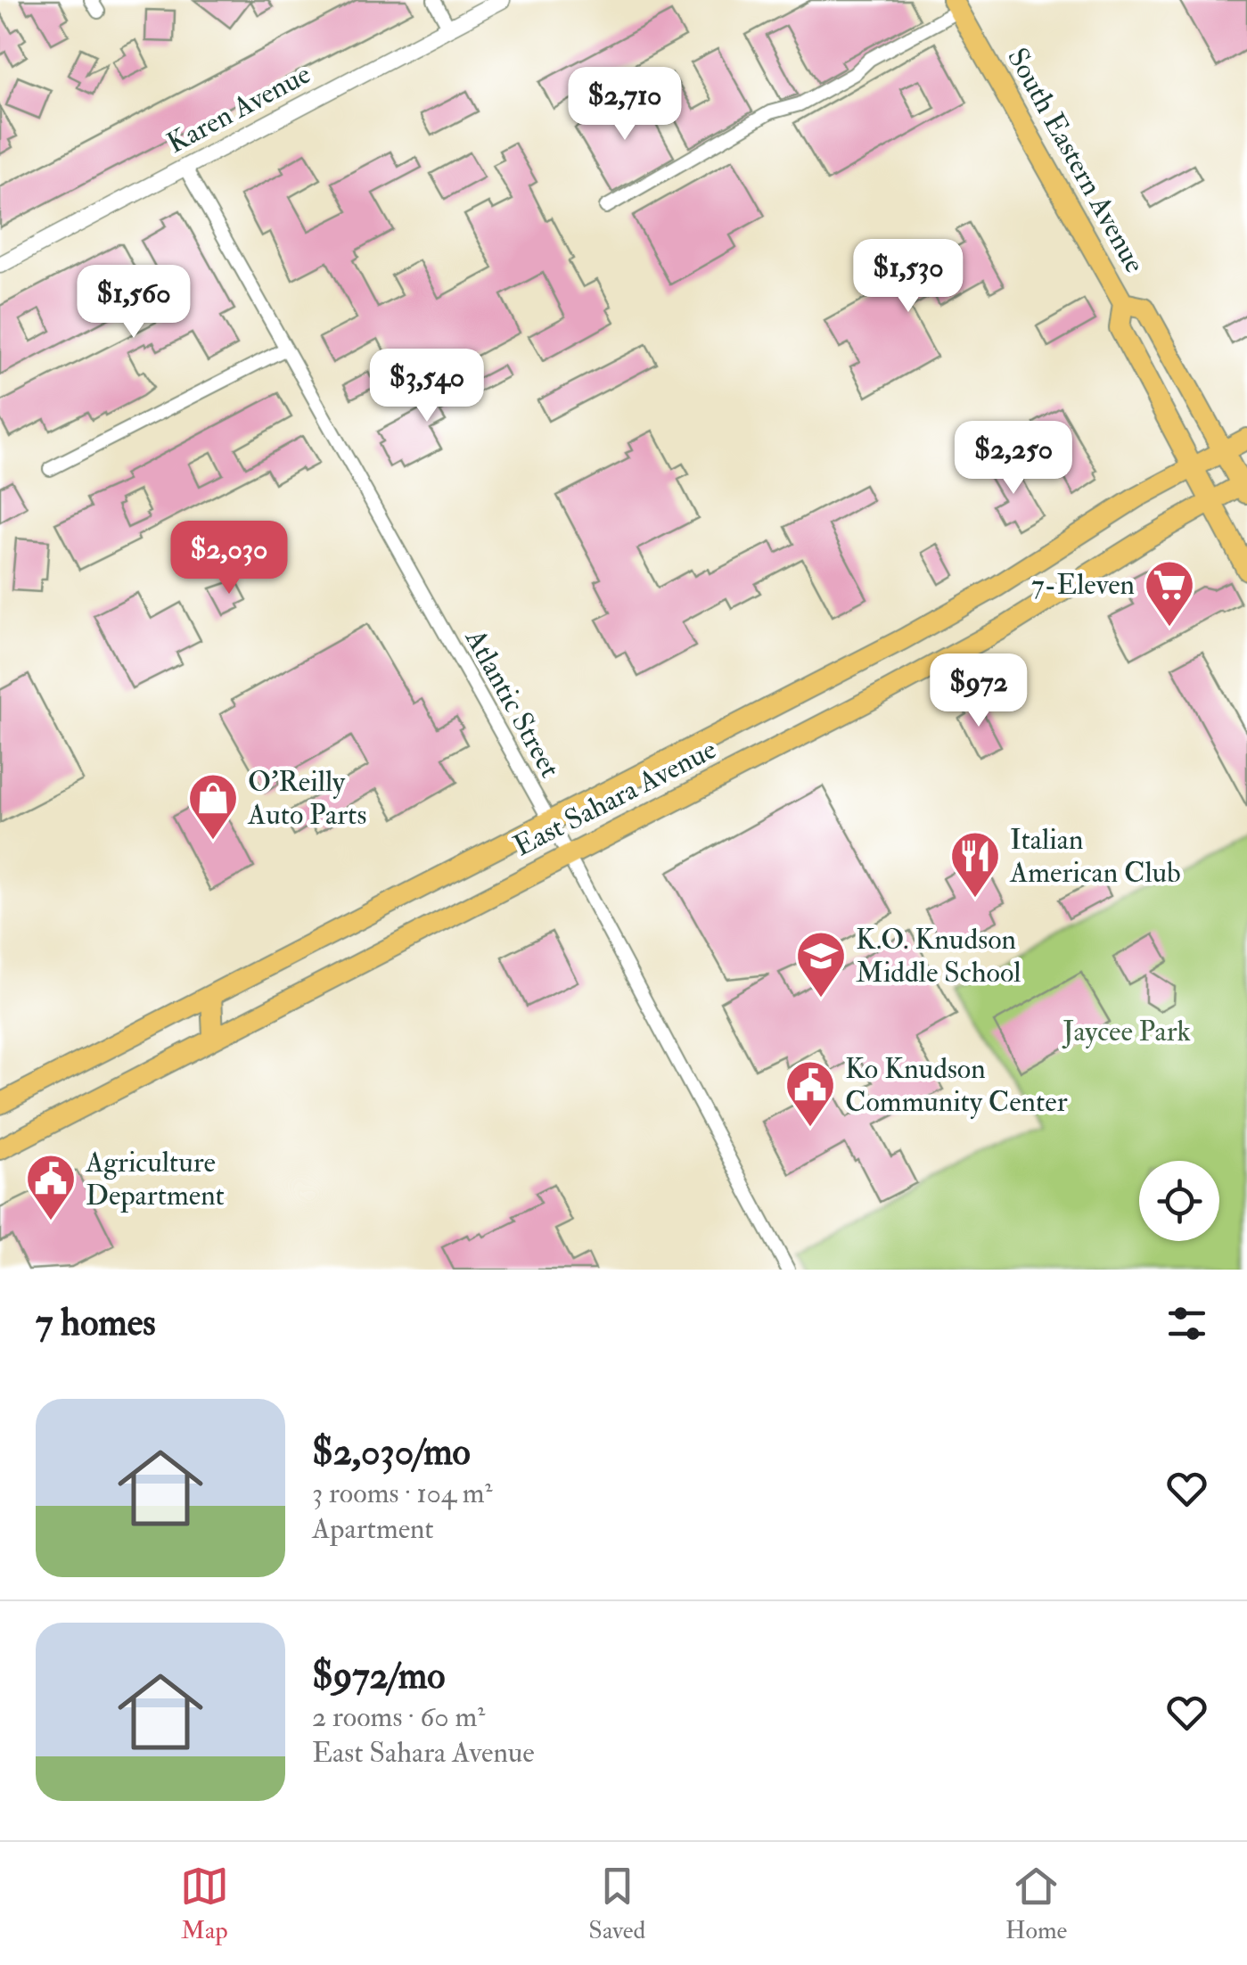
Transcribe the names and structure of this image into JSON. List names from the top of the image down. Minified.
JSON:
{"streets":{"main road":["South Eastern Avenue","East Sahara Avenue"],"street":["Karen Avenue","Atlantic Street"]},"crossings":[["Karen Avenue","Atlantic Street"],["South Eastern Avenue","East Sahara Avenue"],["Atlantic Street","East Sahara Avenue"]],"parks":["Jaycee Park"],"places":{"supermarket":["7-Eleven"],"shop":["O'Reilly Auto Parts"],"restaurant":["Italian American Club"],"school or university":["K.O. Knudson Middle School"],"public building":["Ko Knudson Community Center","Agriculture Department"]},"page":{"price":["$2,710","$1,530","$1,560","$3,540","$2,250","$2,030","$972"],"heading":"7 homes","list":[{"name":"$2,030/mo","note":"3 rooms · 104 m² · Apartment"},{"name":"$972/mo","note":"2 rooms · 60 m² · East Sahara Avenue"}],"tabs":["Map","Saved","Home"]}}
